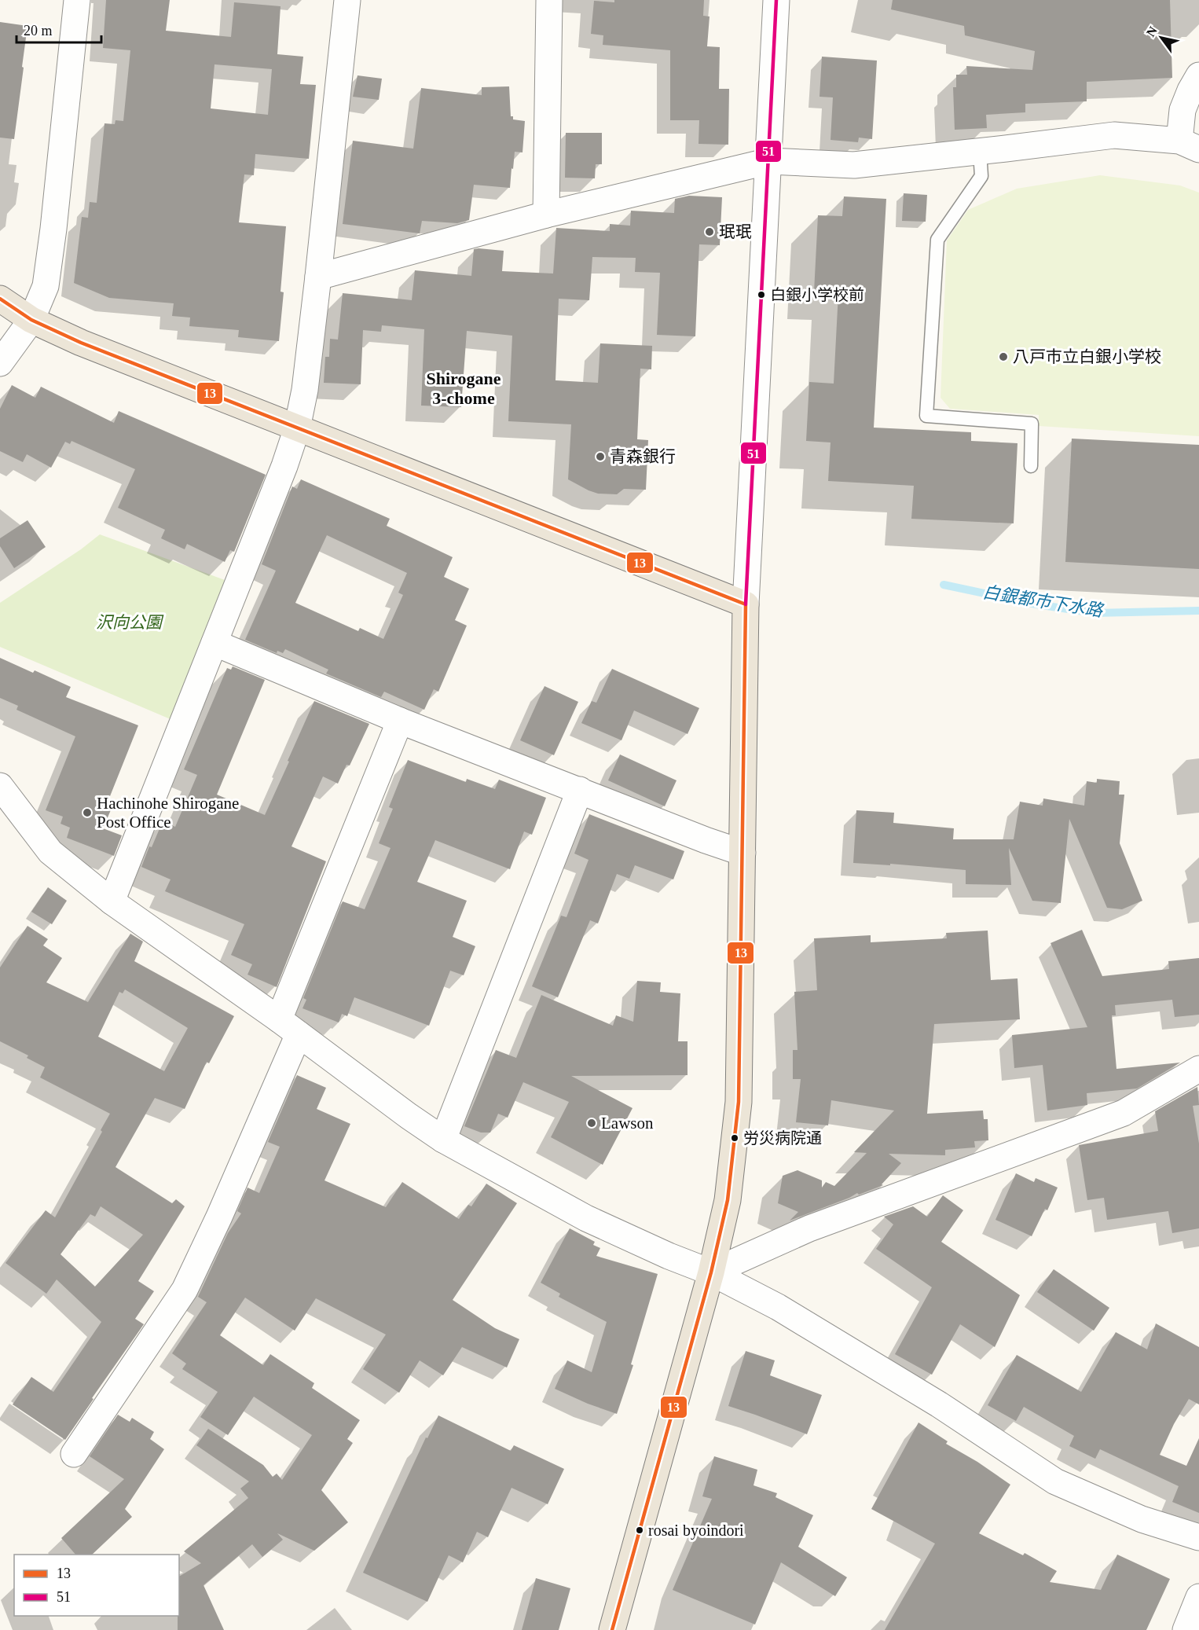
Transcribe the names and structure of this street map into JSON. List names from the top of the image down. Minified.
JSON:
{"districts":["Shirogane 3-chome"],"water":["白銀都市下水路"],"parks":["沢向公園"],"places":["珉珉","白銀小学校前","八戸市立白銀小学校","青森銀行","Hachinohe Shirogane Post Office","Lawson","労災病院通","rosai byoindori"],"lines":["transit line 51","transit line 13"],"legend":["13","51"],"scale_bar":"20 m","north":"top left"}
